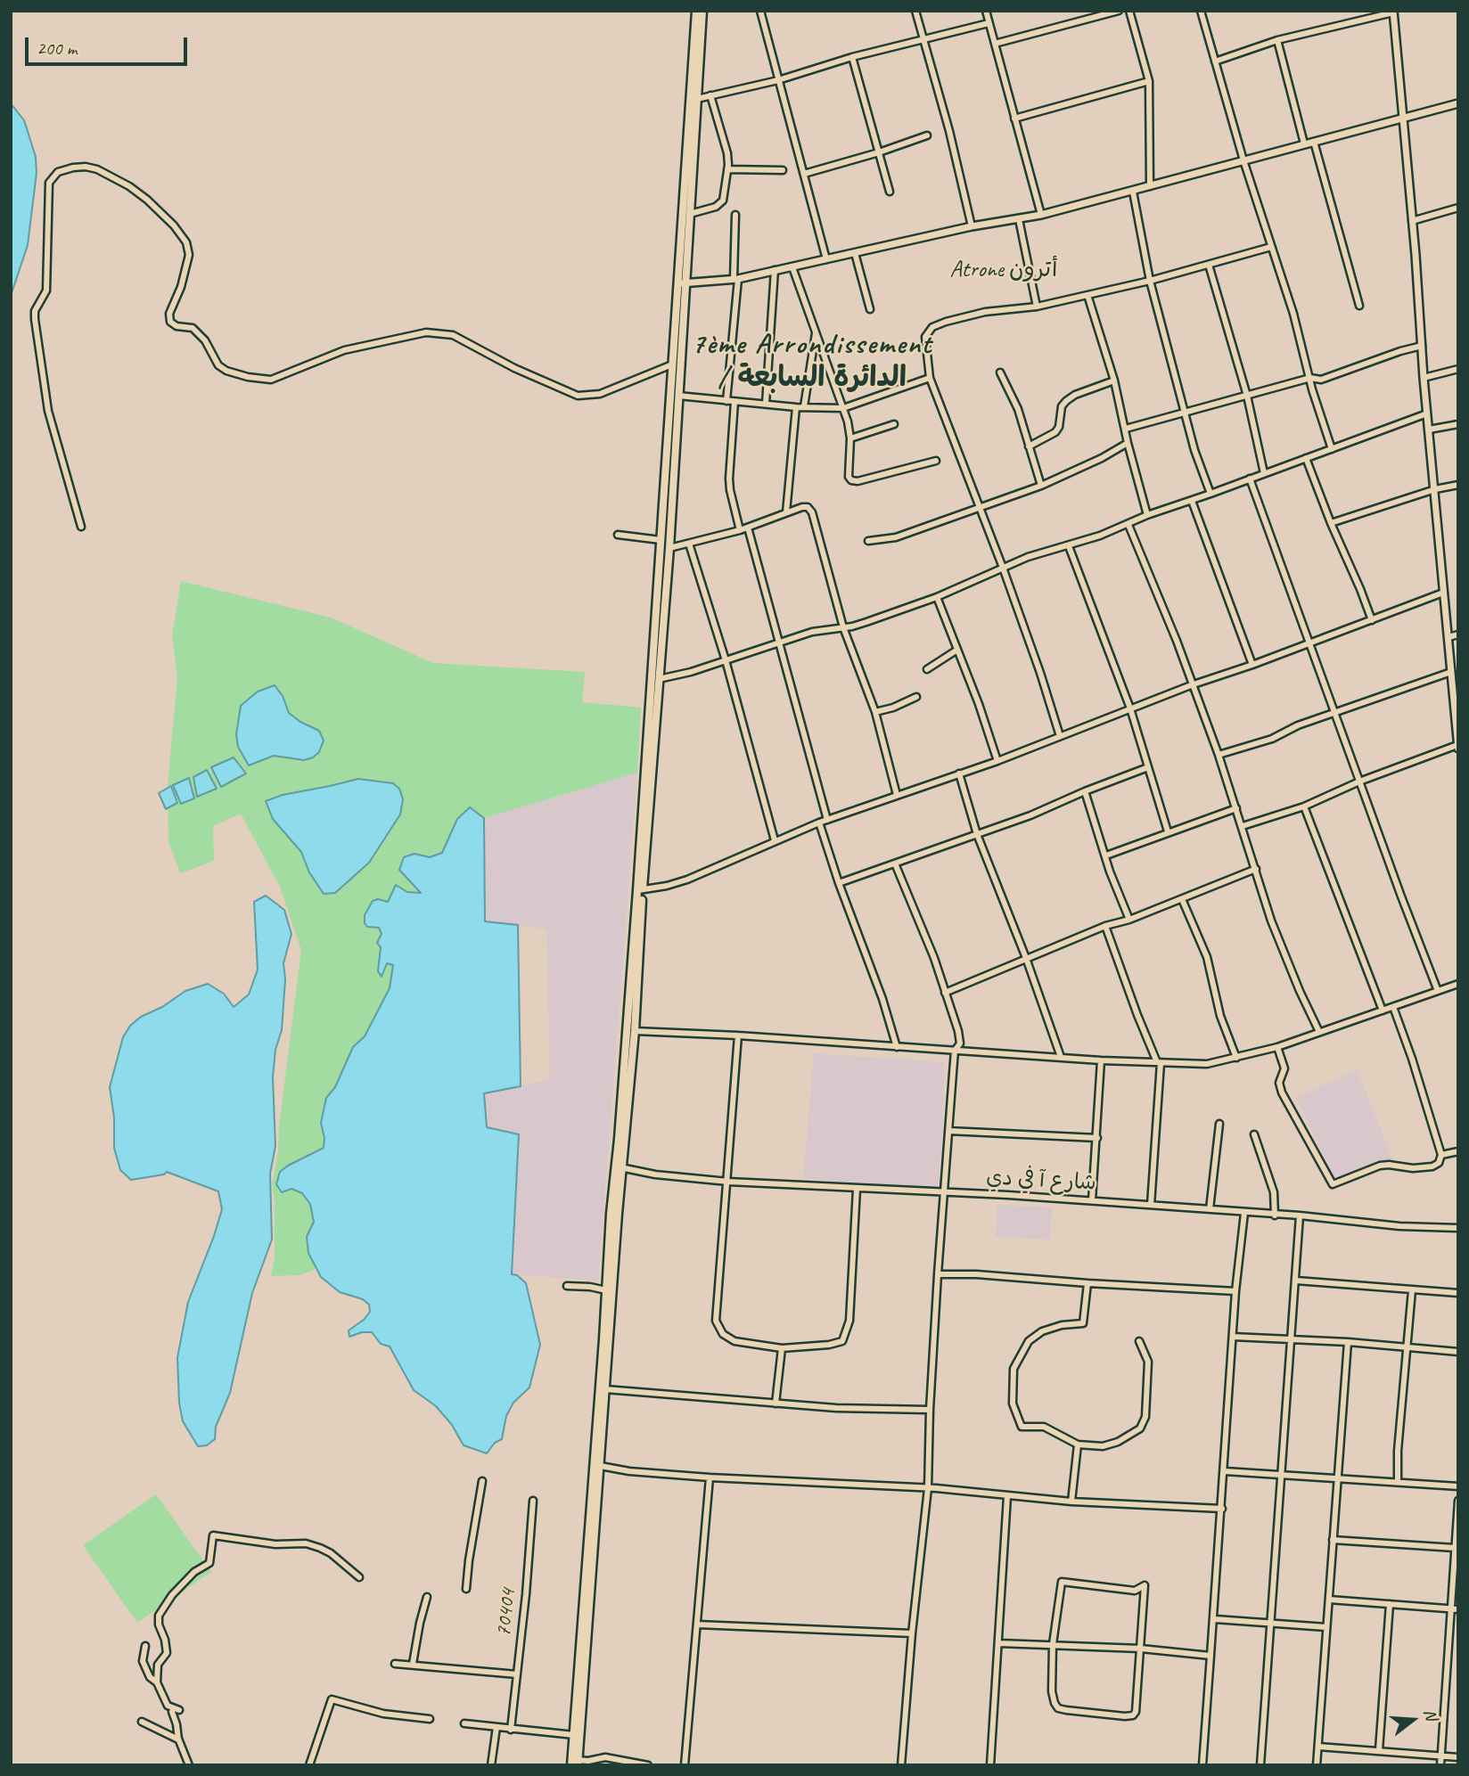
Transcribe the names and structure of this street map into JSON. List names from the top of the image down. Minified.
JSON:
{"streets":{"street":["شارع آ في دي","70404"]},"districts":["Atrone أترون","7ème Arrondissement / الدائرة السابعة"],"scale_bar":"200 m","north":"right"}
